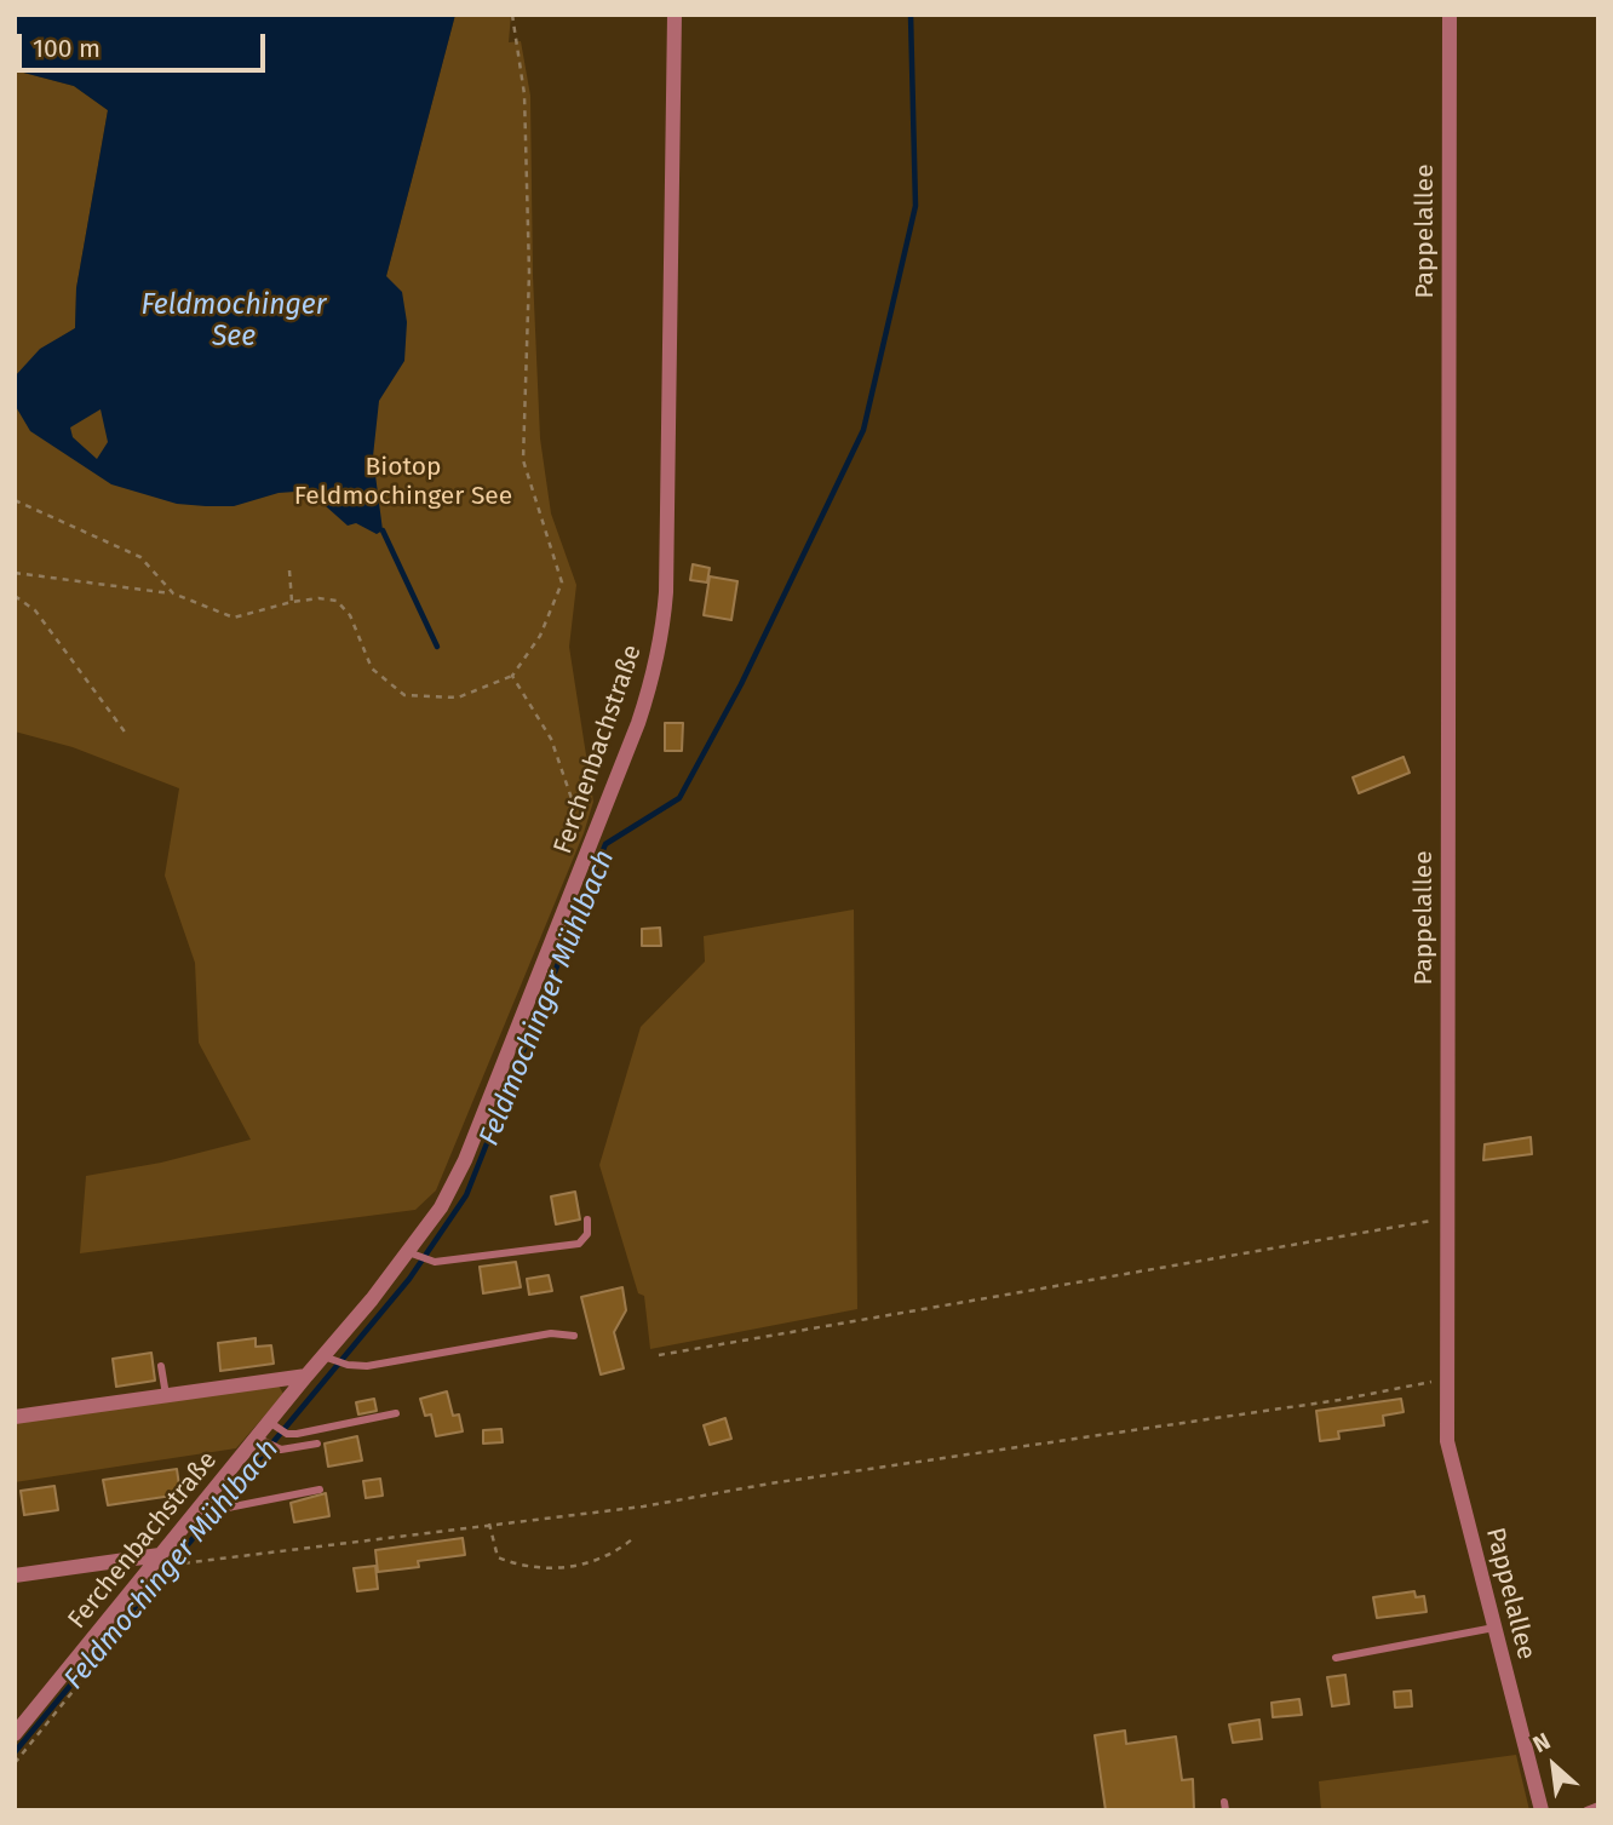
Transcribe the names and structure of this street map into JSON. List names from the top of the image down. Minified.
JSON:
{"streets":{"street":["Pappelallee","Ferchenbachstraße"]},"water":["Feldmochinger See","Feldmochinger Mühlbach"],"parks":["Biotop Feldmochinger See"],"scale_bar":"100 m","north":"top left"}
